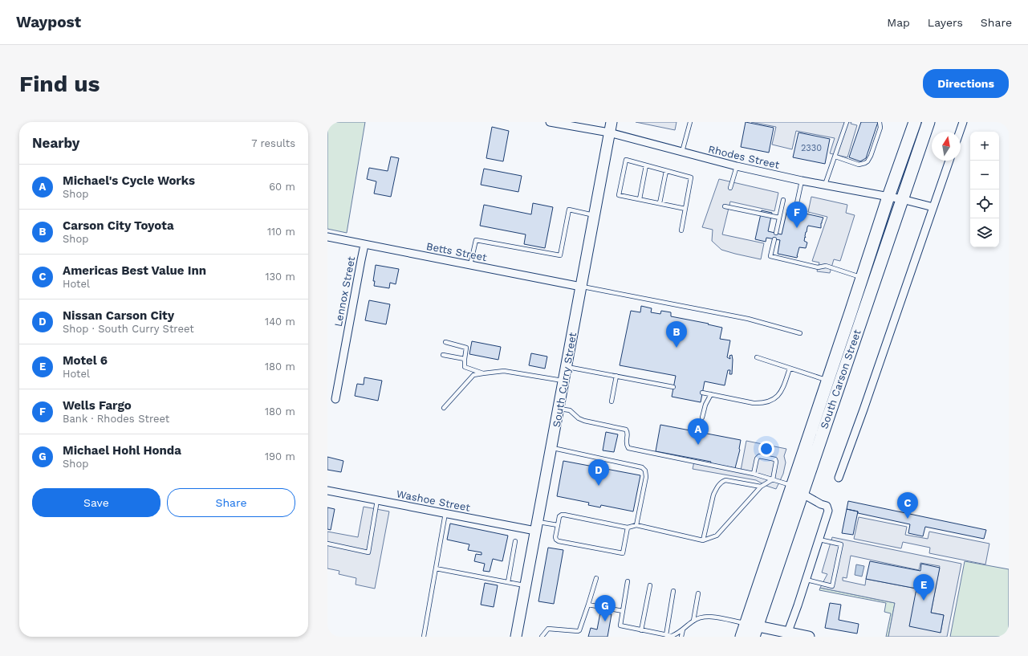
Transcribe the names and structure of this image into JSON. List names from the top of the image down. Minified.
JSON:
{"streets":{"main road":["South Carson Street"],"street":["Rhodes Street","Betts Street","Lennox Street","South Curry Street","Washoe Street"]},"crossings":[["Rhodes Street","South Carson Street"],["Rhodes Street","South Curry Street"],["Betts Street","Lennox Street"],["Betts Street","South Curry Street"],["South Curry Street","Washoe Street"]],"house_numbers":["2330"],"north":"top","page":{"header":"Waypost","nav":["Map","Layers","Share"],"buttons":["Directions",["Save","Share"]],"title":"Find us","heading":["Nearby","7 results"],"map_buttons":["+","−"],"list":[{"mark":"A","name":"Michael's Cycle Works","note":"Shop","value":"60 m"},{"mark":"B","name":"Carson City Toyota","note":"Shop","value":"110 m"},{"mark":"C","name":"Americas Best Value Inn","note":"Hotel","value":"130 m"},{"mark":"D","name":"Nissan Carson City","note":"Shop · South Curry Street","value":"140 m"},{"mark":"E","name":"Motel 6","note":"Hotel","value":"180 m"},{"mark":"F","name":"Wells Fargo","note":"Bank · Rhodes Street","value":"180 m"},{"mark":"G","name":"Michael Hohl Honda","note":"Shop","value":"190 m"}],"pins":["F","B","A","D","C","E","G"]}}
